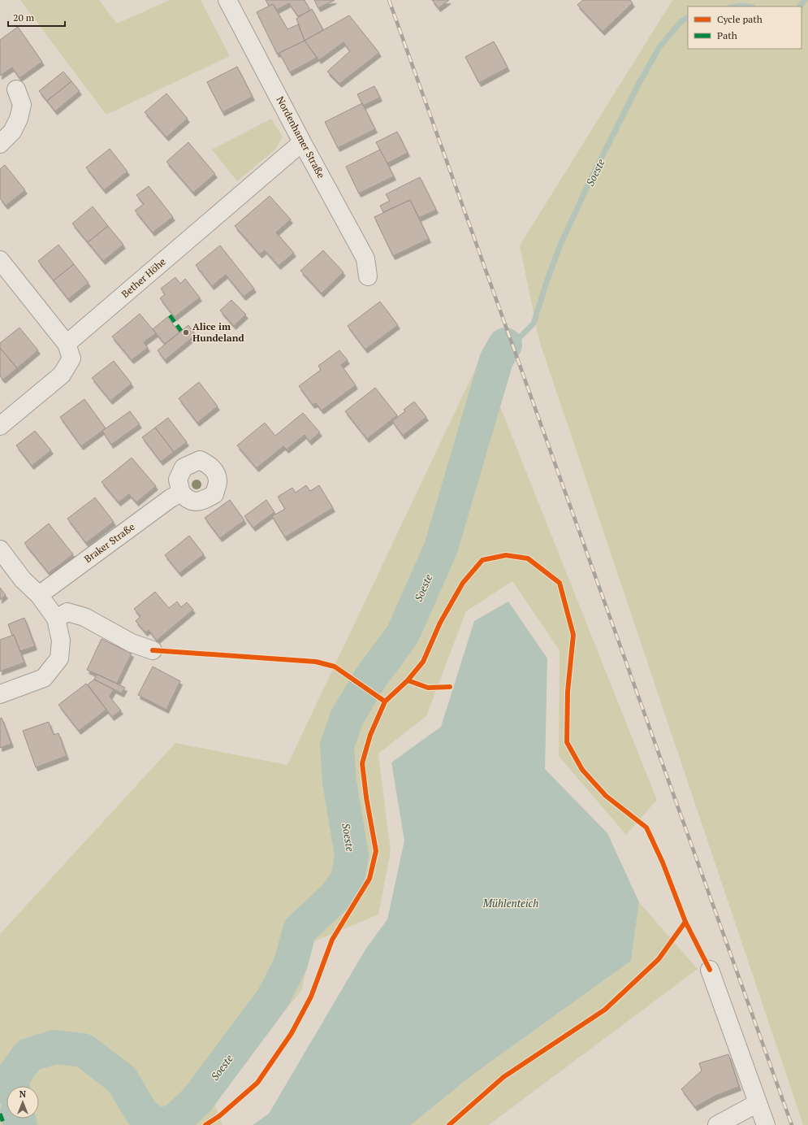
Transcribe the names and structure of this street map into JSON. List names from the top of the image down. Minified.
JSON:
{"streets":{"street":["Nordenhamer Straße","Bether Höhe","Braker Straße"]},"crossings":[["Nordenhamer Straße","Bether Höhe"]],"water":["Soeste","Mühlenteich"],"places":["Alice im Hundeland"],"legend":["Cycle path","Path"],"scale_bar":"20 m","north":"top"}
